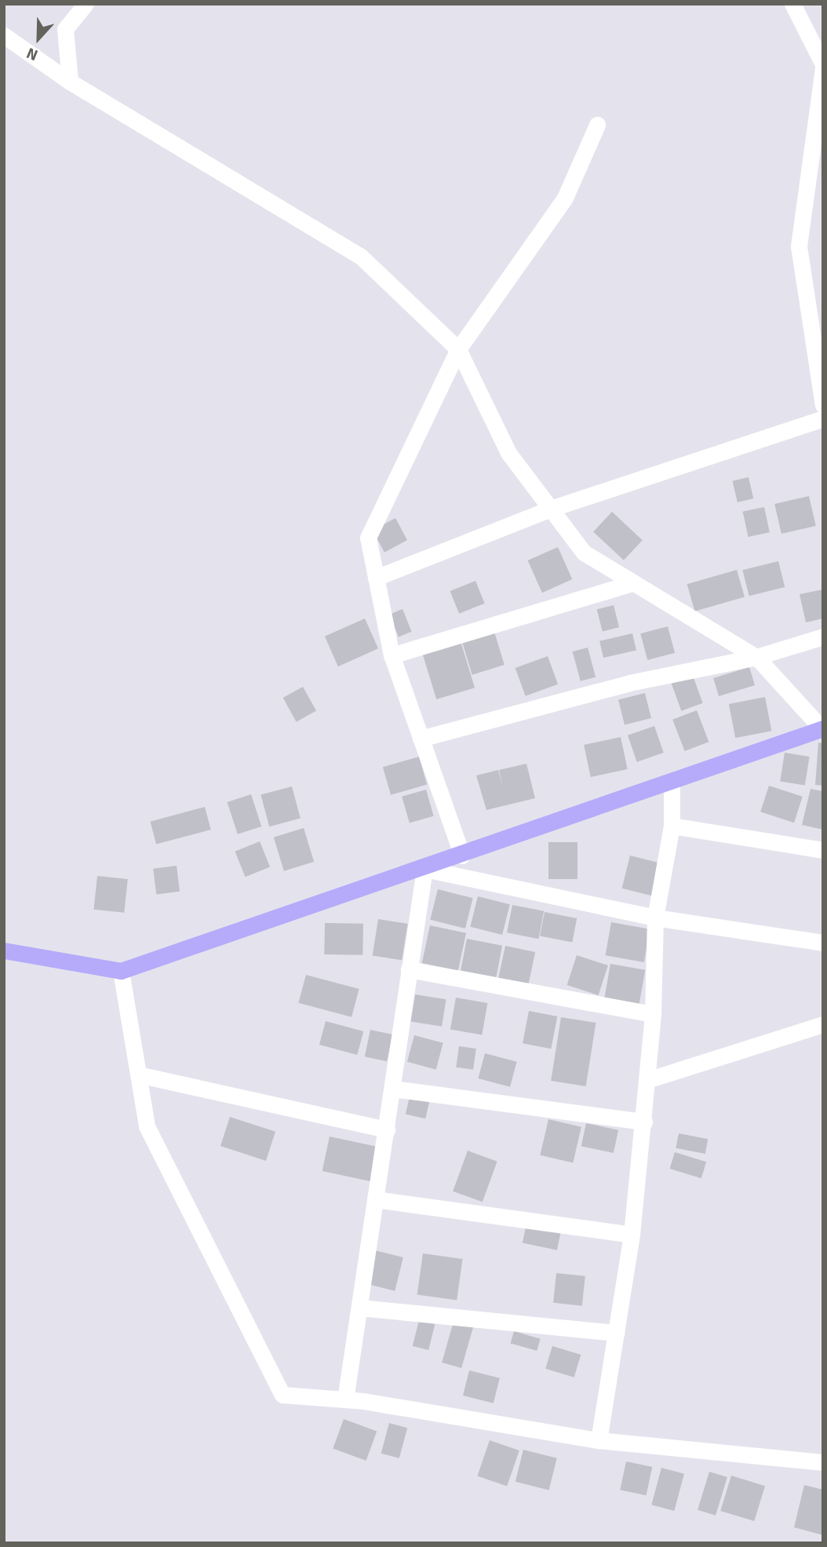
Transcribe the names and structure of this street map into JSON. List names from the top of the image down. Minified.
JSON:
{"north":"bottom"}
